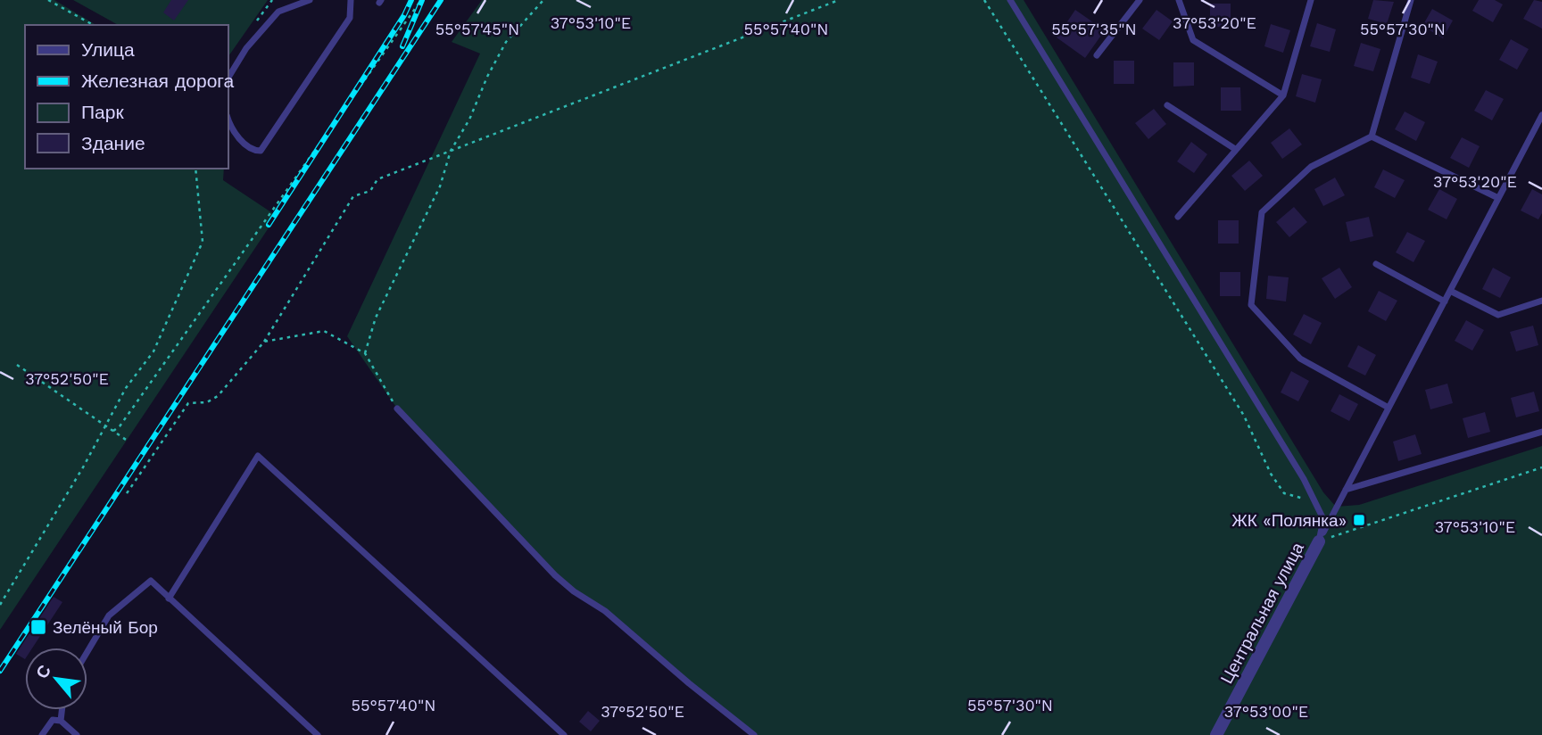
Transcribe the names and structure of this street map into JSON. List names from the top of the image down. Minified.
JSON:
{"streets":{"street":["Центральная улица"]},"places":{"transit":["ЖК «Полянка»","Зелёный Бор"]},"legend":["Улица","Железная дорога","Парк","Здание"],"north":"top left","coordinates":["37°53'10\"E","37°53'20\"E","55°57'45\"N","55°57'40\"N","55°57'30\"N","55°57'35\"N","37°52'50\"E","37°53'00\"E"]}
